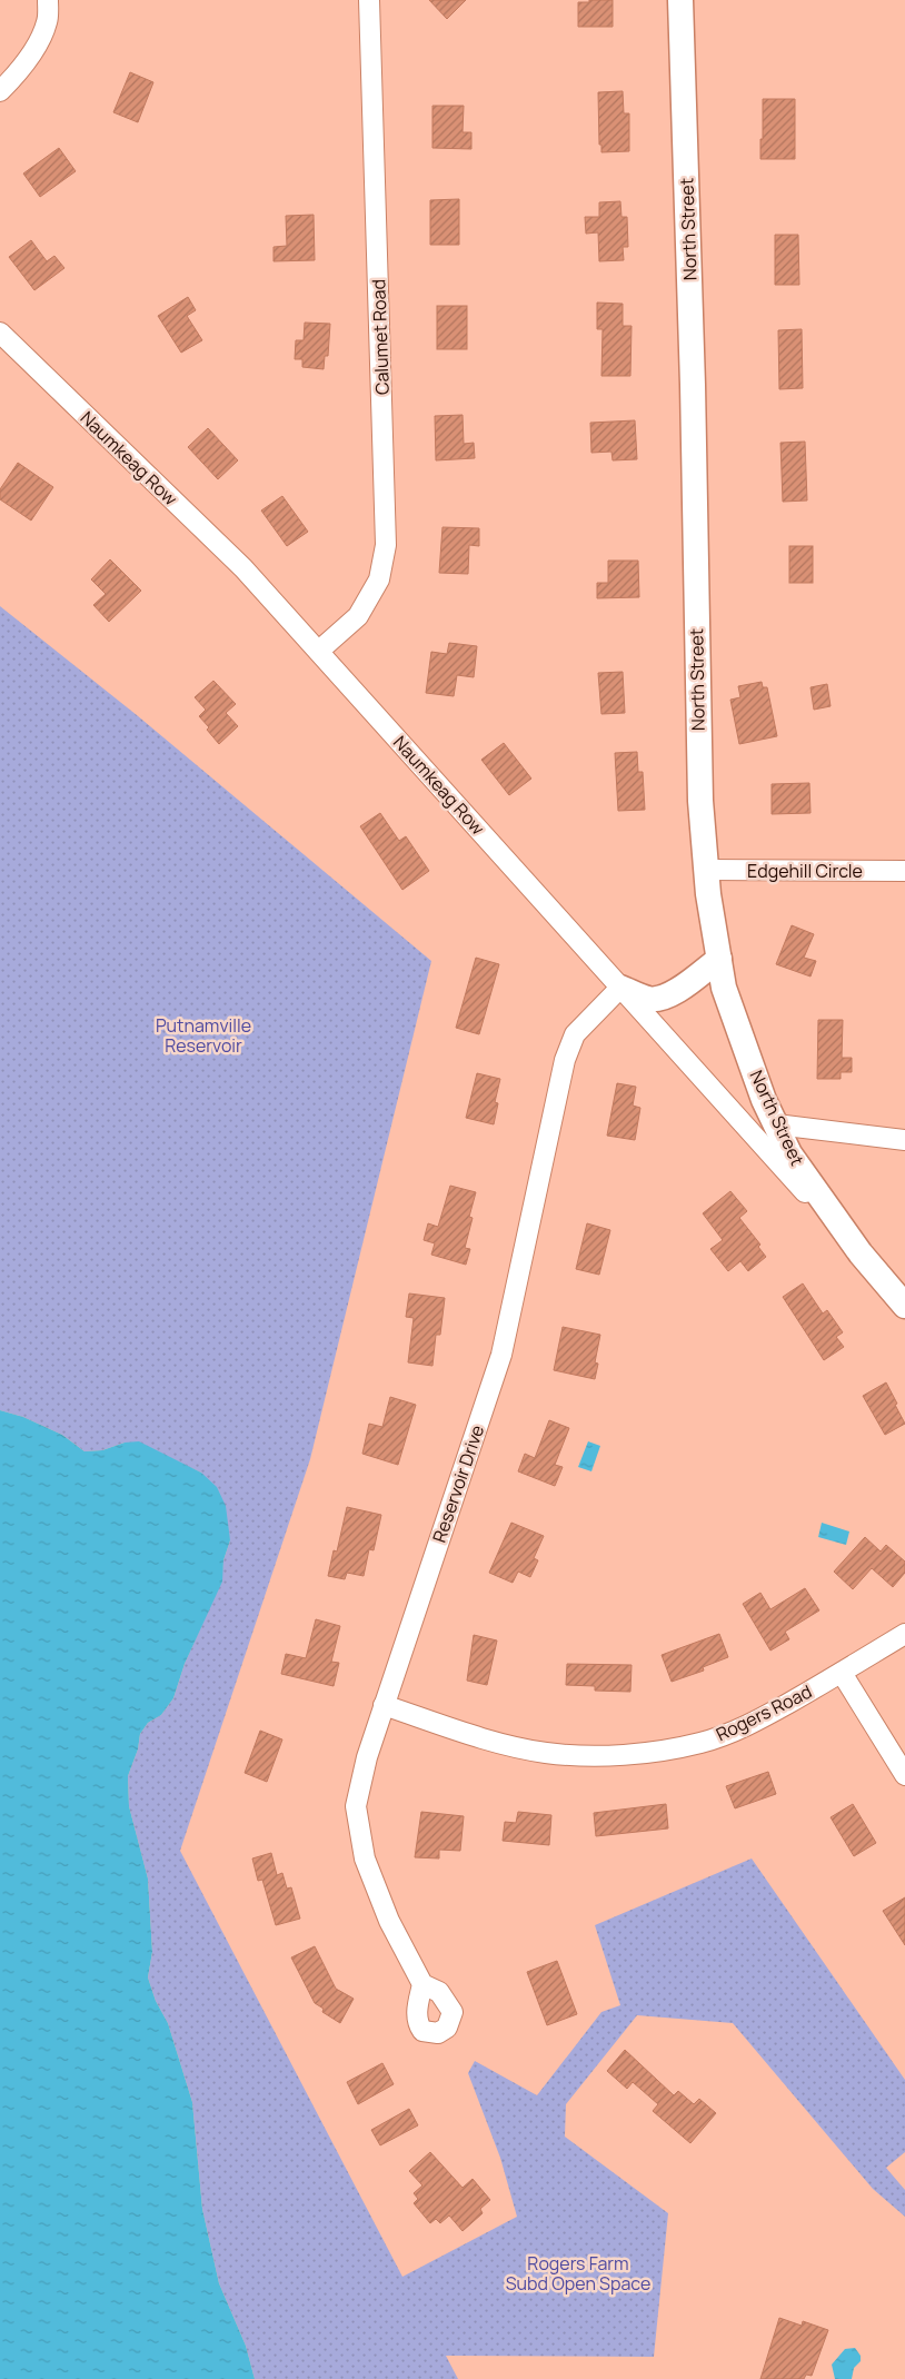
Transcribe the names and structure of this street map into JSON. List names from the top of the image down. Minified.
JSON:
{"streets":{"street":["North Street","Calumet Road","Naumkeag Row","Edgehill Circle","Reservoir Drive","Rogers Road"]},"crossings":[["North Street","Naumkeag Row"],["North Street","Edgehill Circle"],["Calumet Road","Naumkeag Row"],["Naumkeag Row","Reservoir Drive"],["Reservoir Drive","Rogers Road"]],"parks":["Putnamville Reservoir","Rogers Farm Subd Open Space"]}
